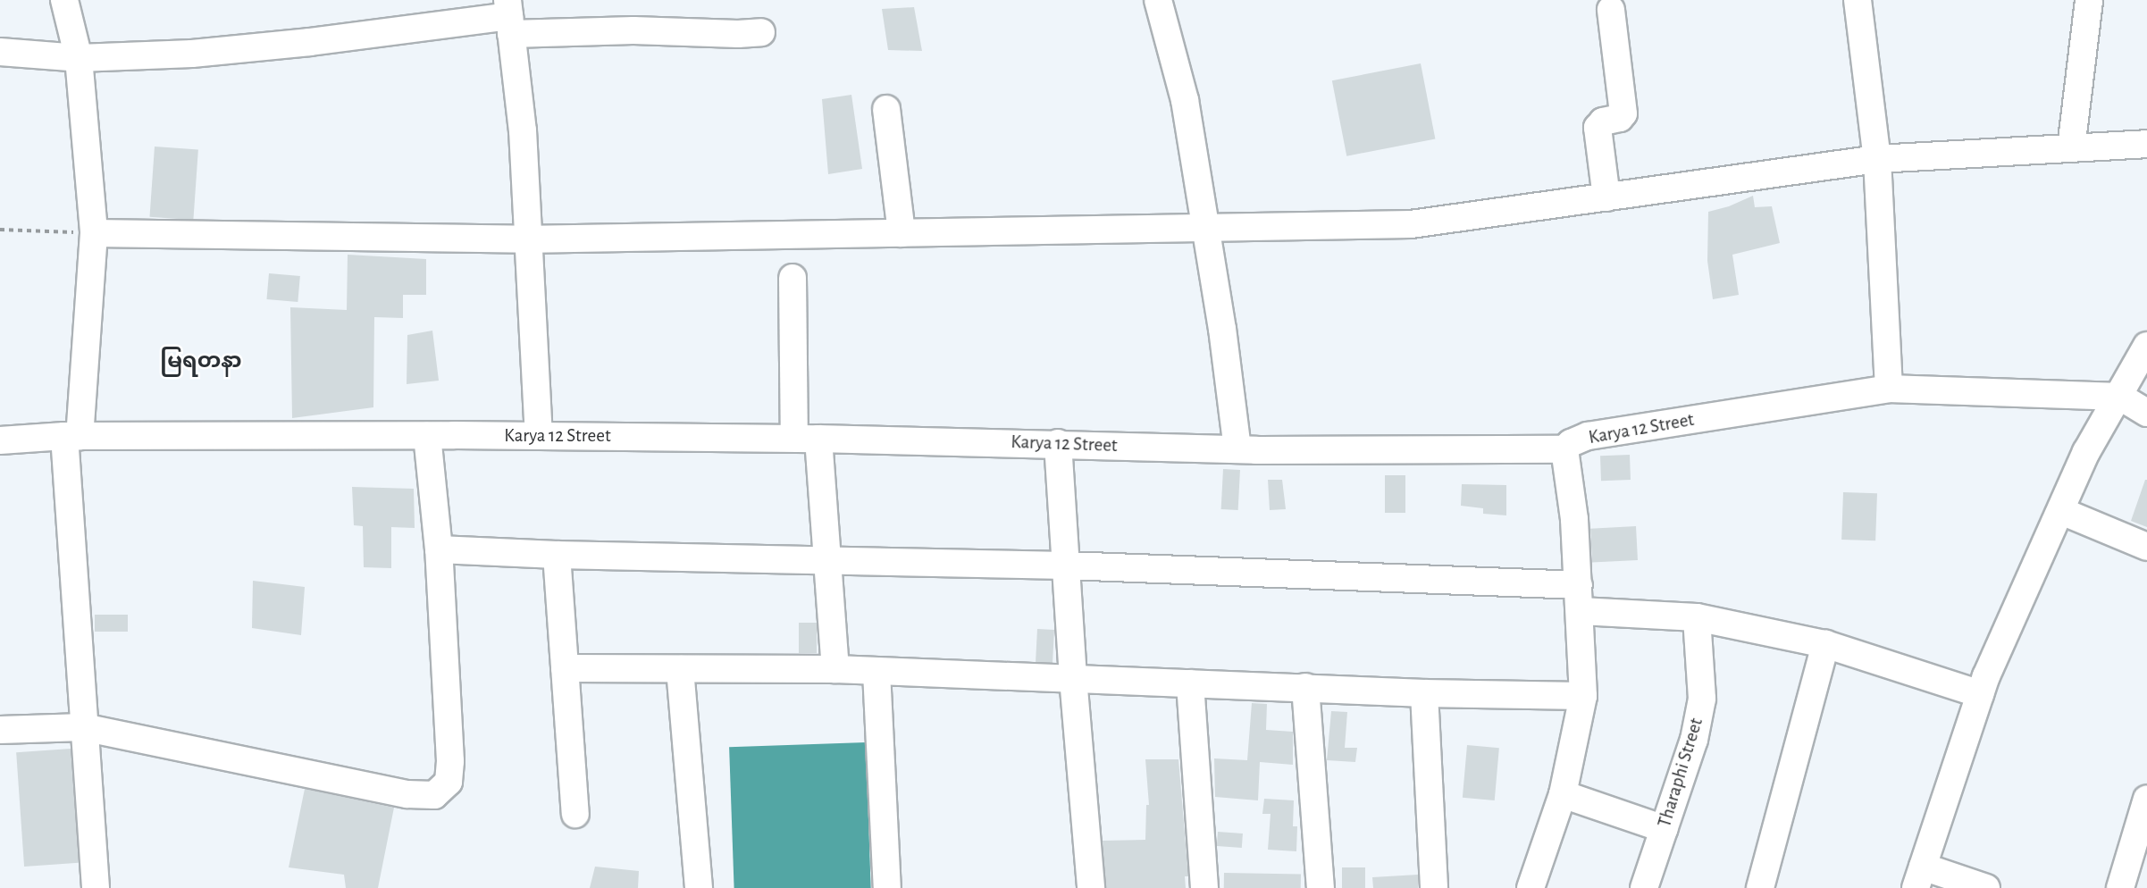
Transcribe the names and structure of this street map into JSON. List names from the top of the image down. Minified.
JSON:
{"streets":{"street":["Karya 12 Street","Tharaphi Street"]},"districts":["မြရတနာ"]}
